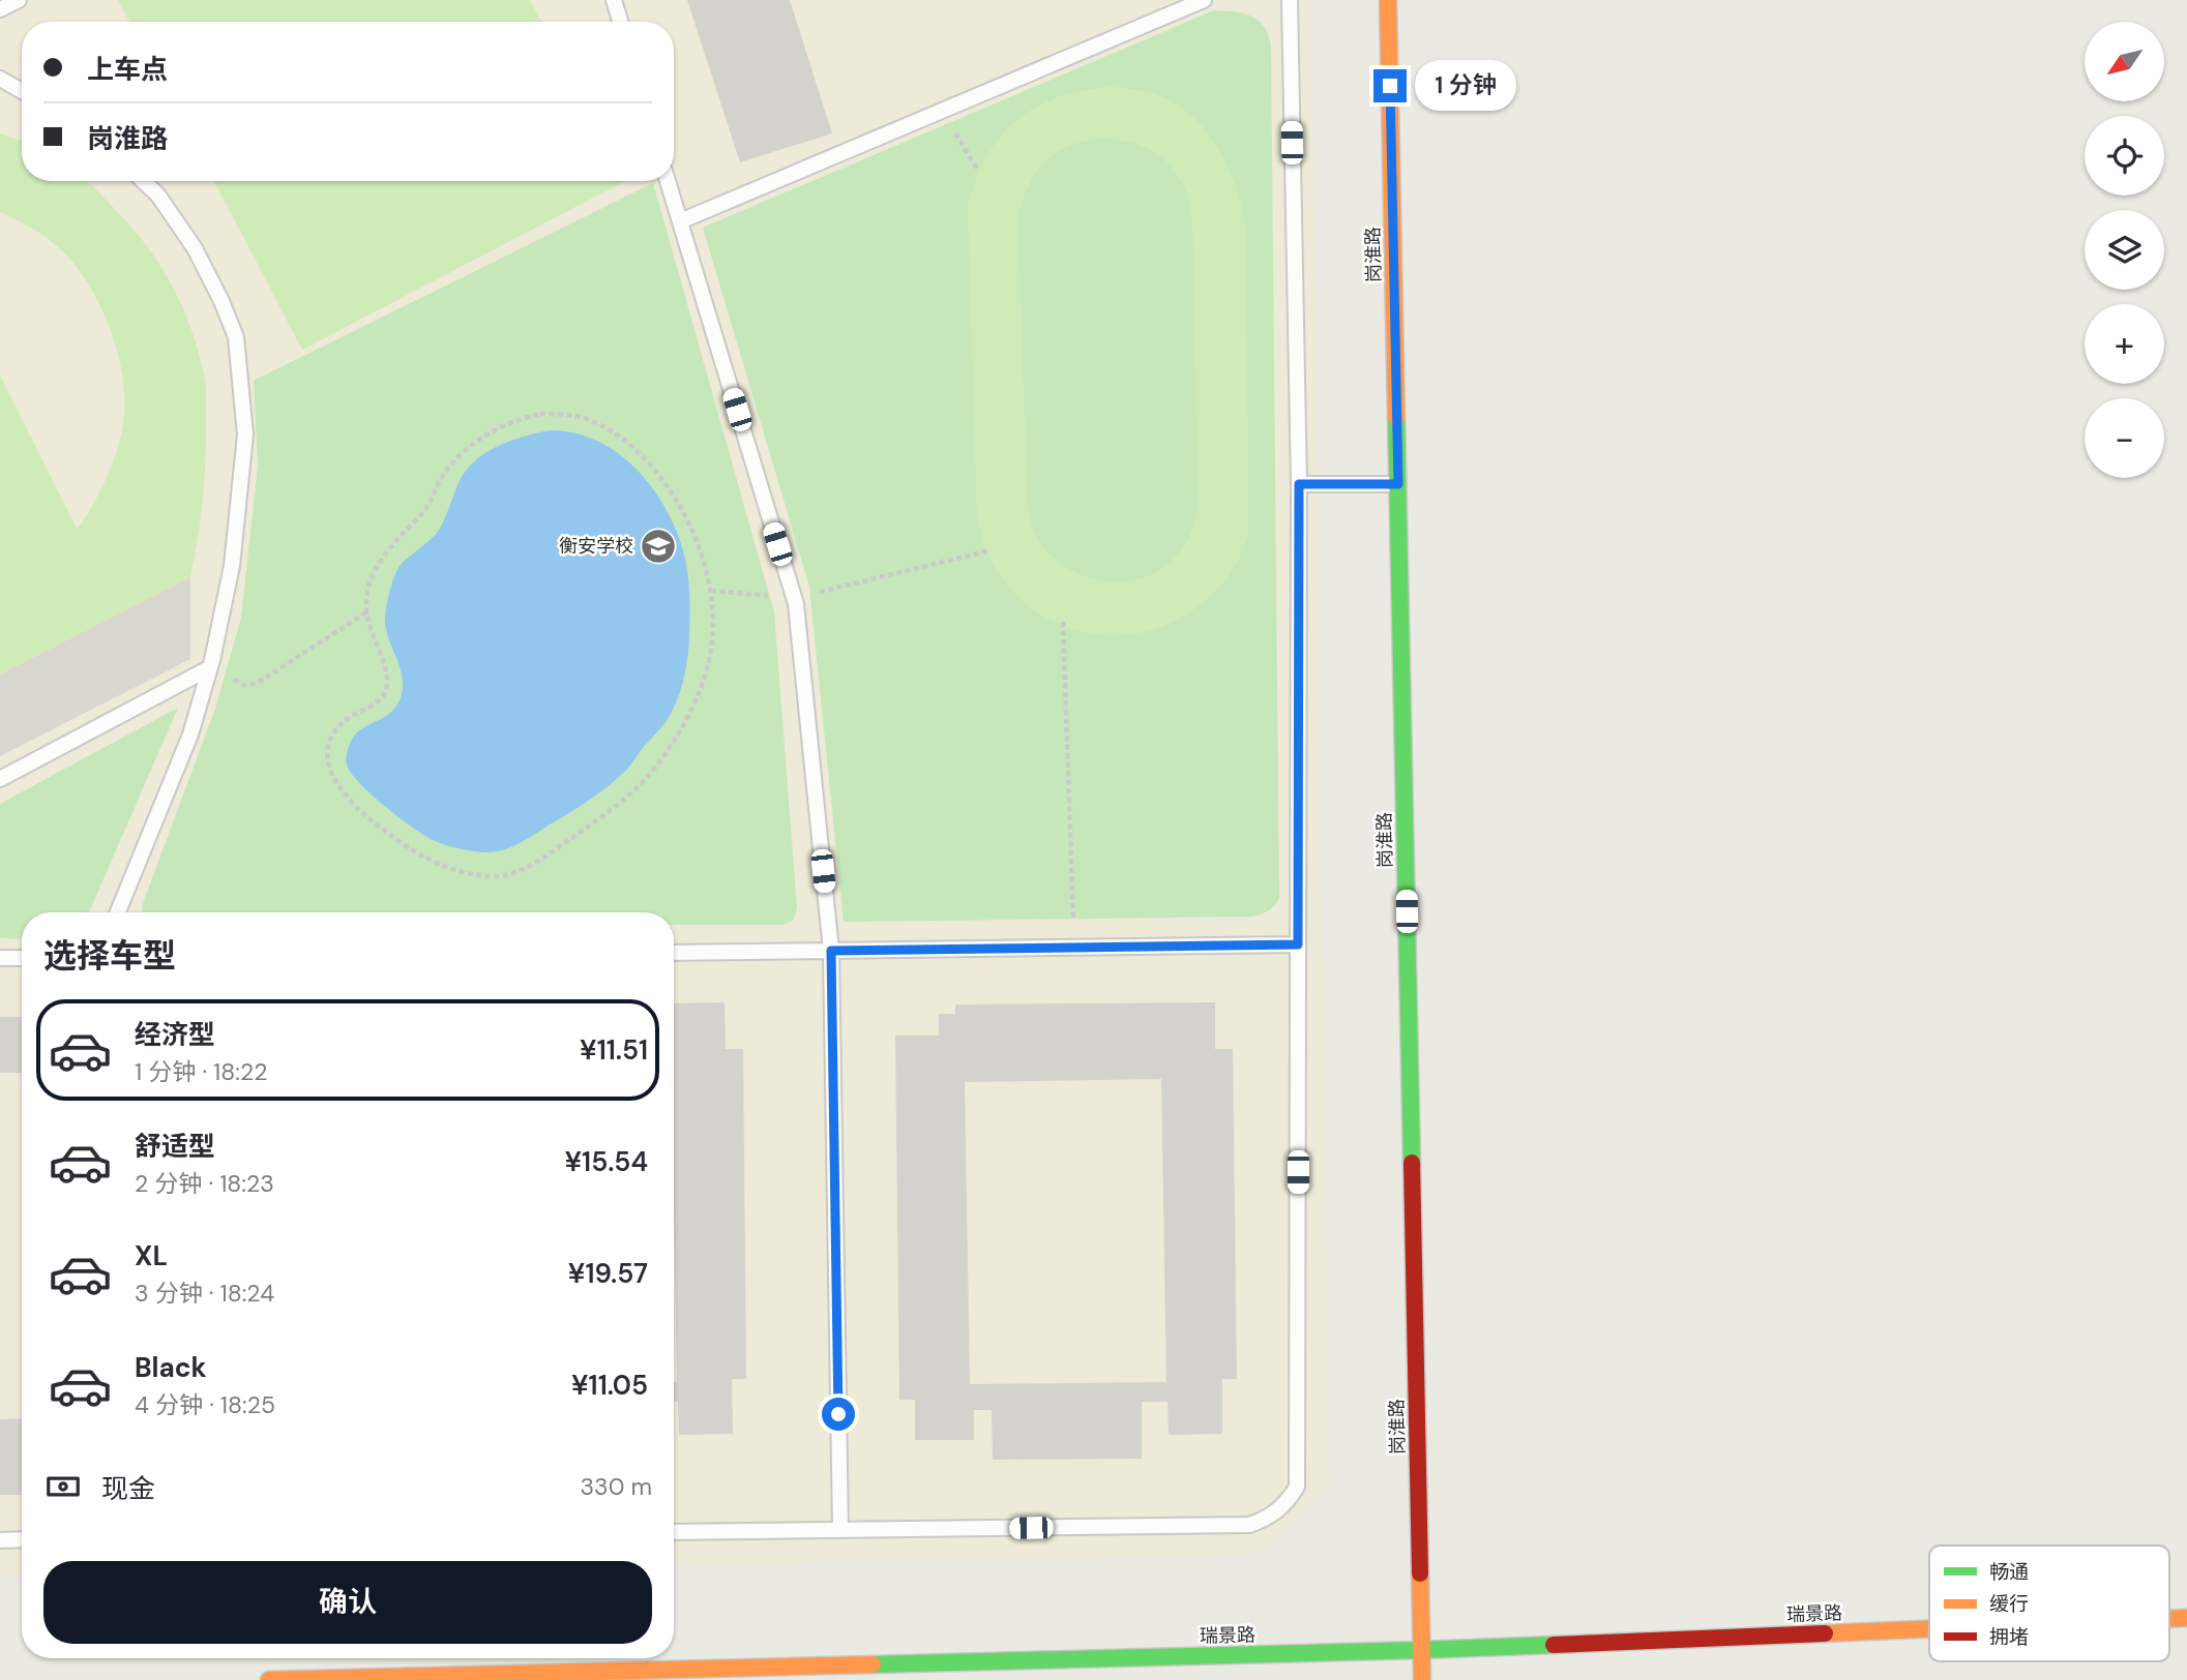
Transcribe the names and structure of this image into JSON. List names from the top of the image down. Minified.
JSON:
{"streets":{"street":["岗淮路","瑞景路"]},"crossings":[["岗淮路","瑞景路"]],"places":{"school or university":["衡安学校"]},"legend":["畅通","缓行","拥堵"],"north":"bottom left","page":{"map_buttons":["+","−"],"banner":["上车点","岗淮路"],"bubble":"1 分钟","heading":"选择车型","list":[{"name":"经济型","note":"1 分钟 · 18:22","value":"¥11.51"},{"name":"舒适型","note":"2 分钟 · 18:23","value":"¥15.54"},{"name":"XL","note":"3 分钟 · 18:24","value":"¥19.57"},{"name":"Black","note":"4 分钟 · 18:25","value":"¥11.05"}],"pay":["现金","330 m"],"buttons":"确认"}}
